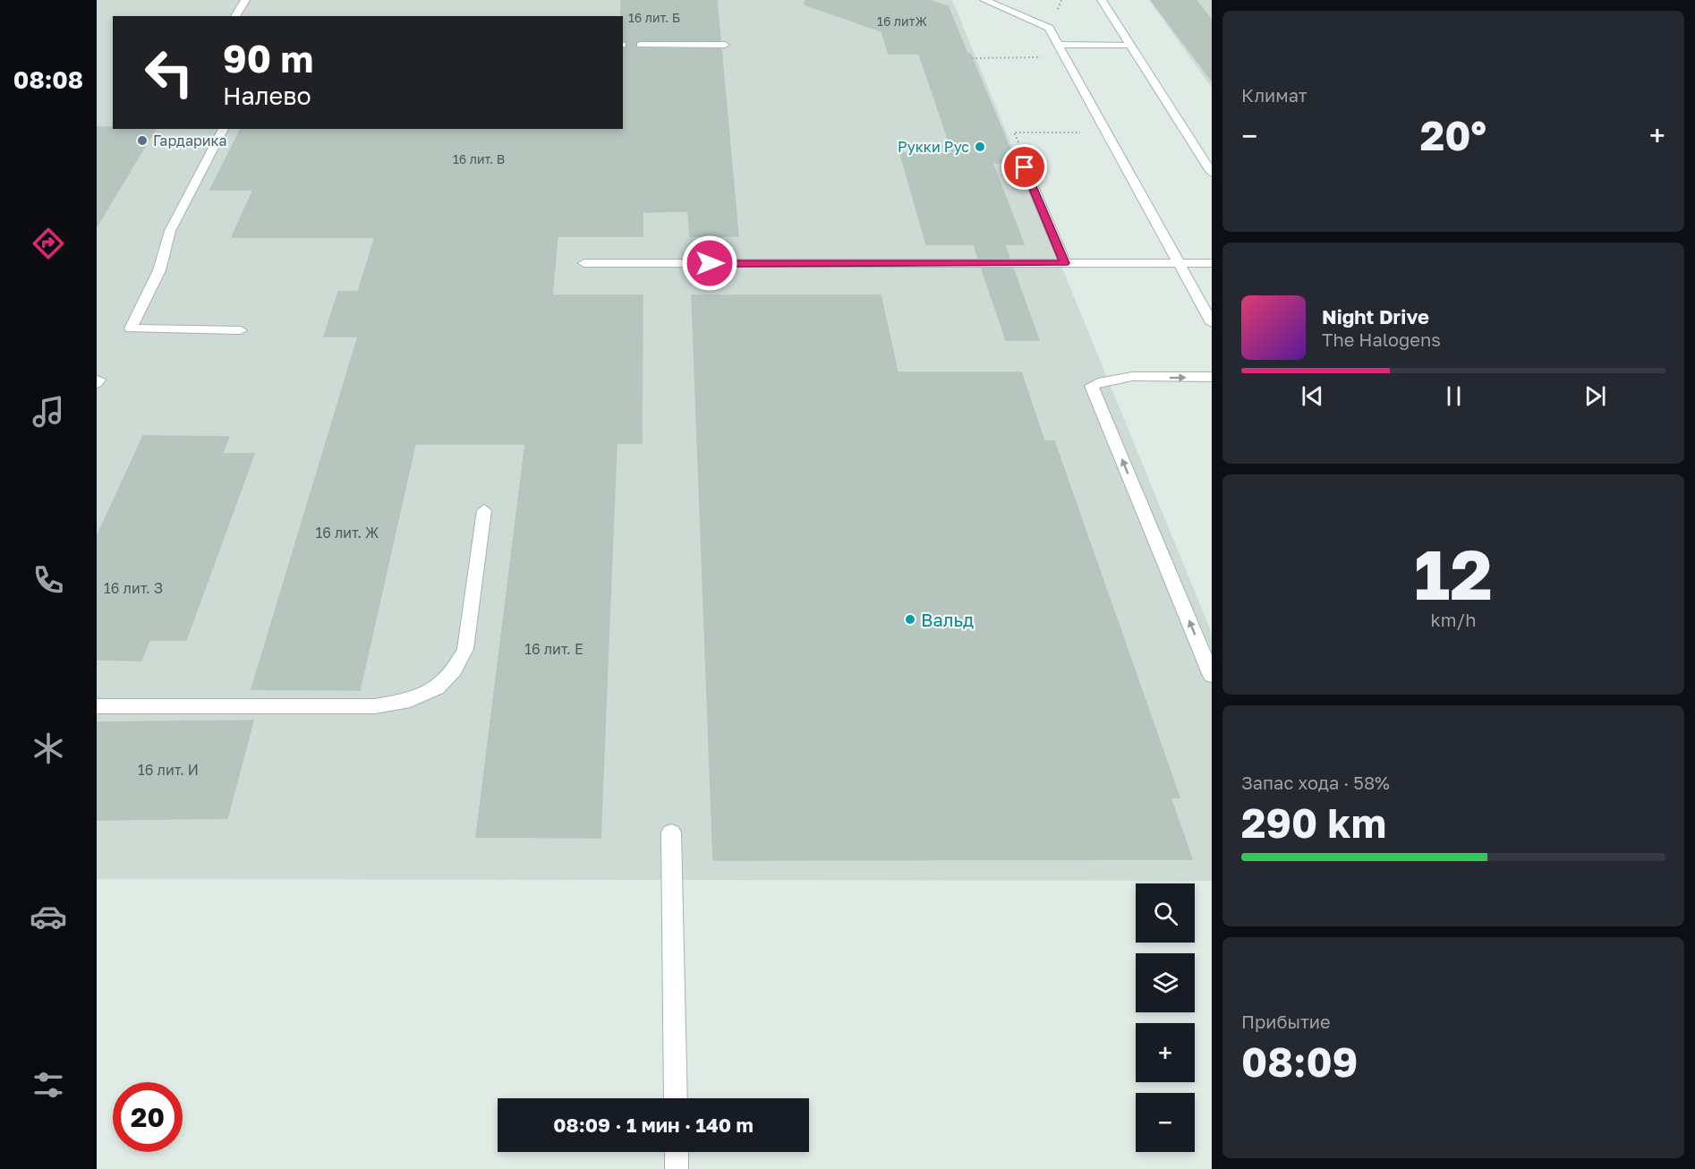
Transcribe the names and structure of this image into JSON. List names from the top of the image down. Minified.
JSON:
{"places":["Гардарика","Рукки Рус","Вальд"],"house_numbers":["16 лит. Б","16 литЖ","16 лит. В","16 лит. Ж","16 лит. З","16 лит. Е","16 лит. И"],"page":{"tabs":"08:08","tile":["Климат",["12","km/h"],["Запас хода · 58%","290 km"],["Прибытие","08:09"]],"turn":["90 m","Налево"],"heat":["−","20°","+"],"song":["Night Drive","The Halogens"],"map_buttons":["+","−"],"limit":"20","trip":"08:09 · 1 мин · 140 m"}}
